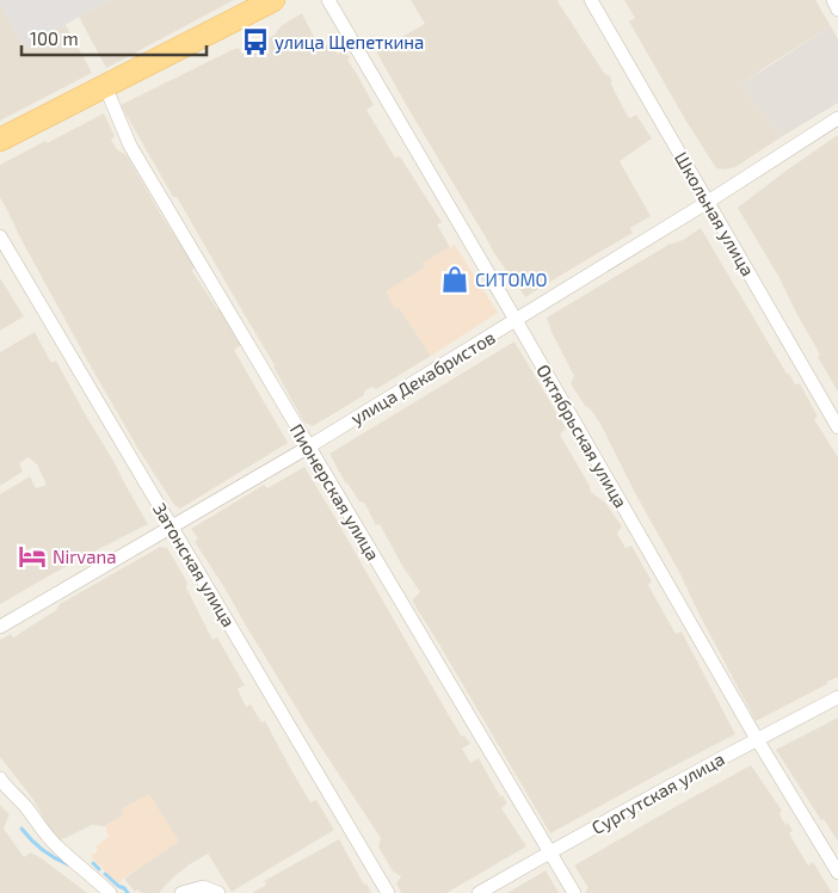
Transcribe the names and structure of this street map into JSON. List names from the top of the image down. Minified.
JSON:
{"streets":{"street":["Школьная улица","улица Декабристов","Октябрьская улица","Пионерская улица","Затонская улица","Сургутская улица"]},"crossings":[["Школьная улица","улица Декабристов"],["улица Декабристов","Октябрьская улица"],["улица Декабристов","Пионерская улица"],["улица Декабристов","Затонская улица"],["Октябрьская улица","Сургутская улица"],["Пионерская улица","Сургутская улица"]],"places":{"bus stop":["улица Щепеткина"],"shop":["СИТОМО"],"hotel":["Nirvana"]},"scale_bar":"100 m"}
